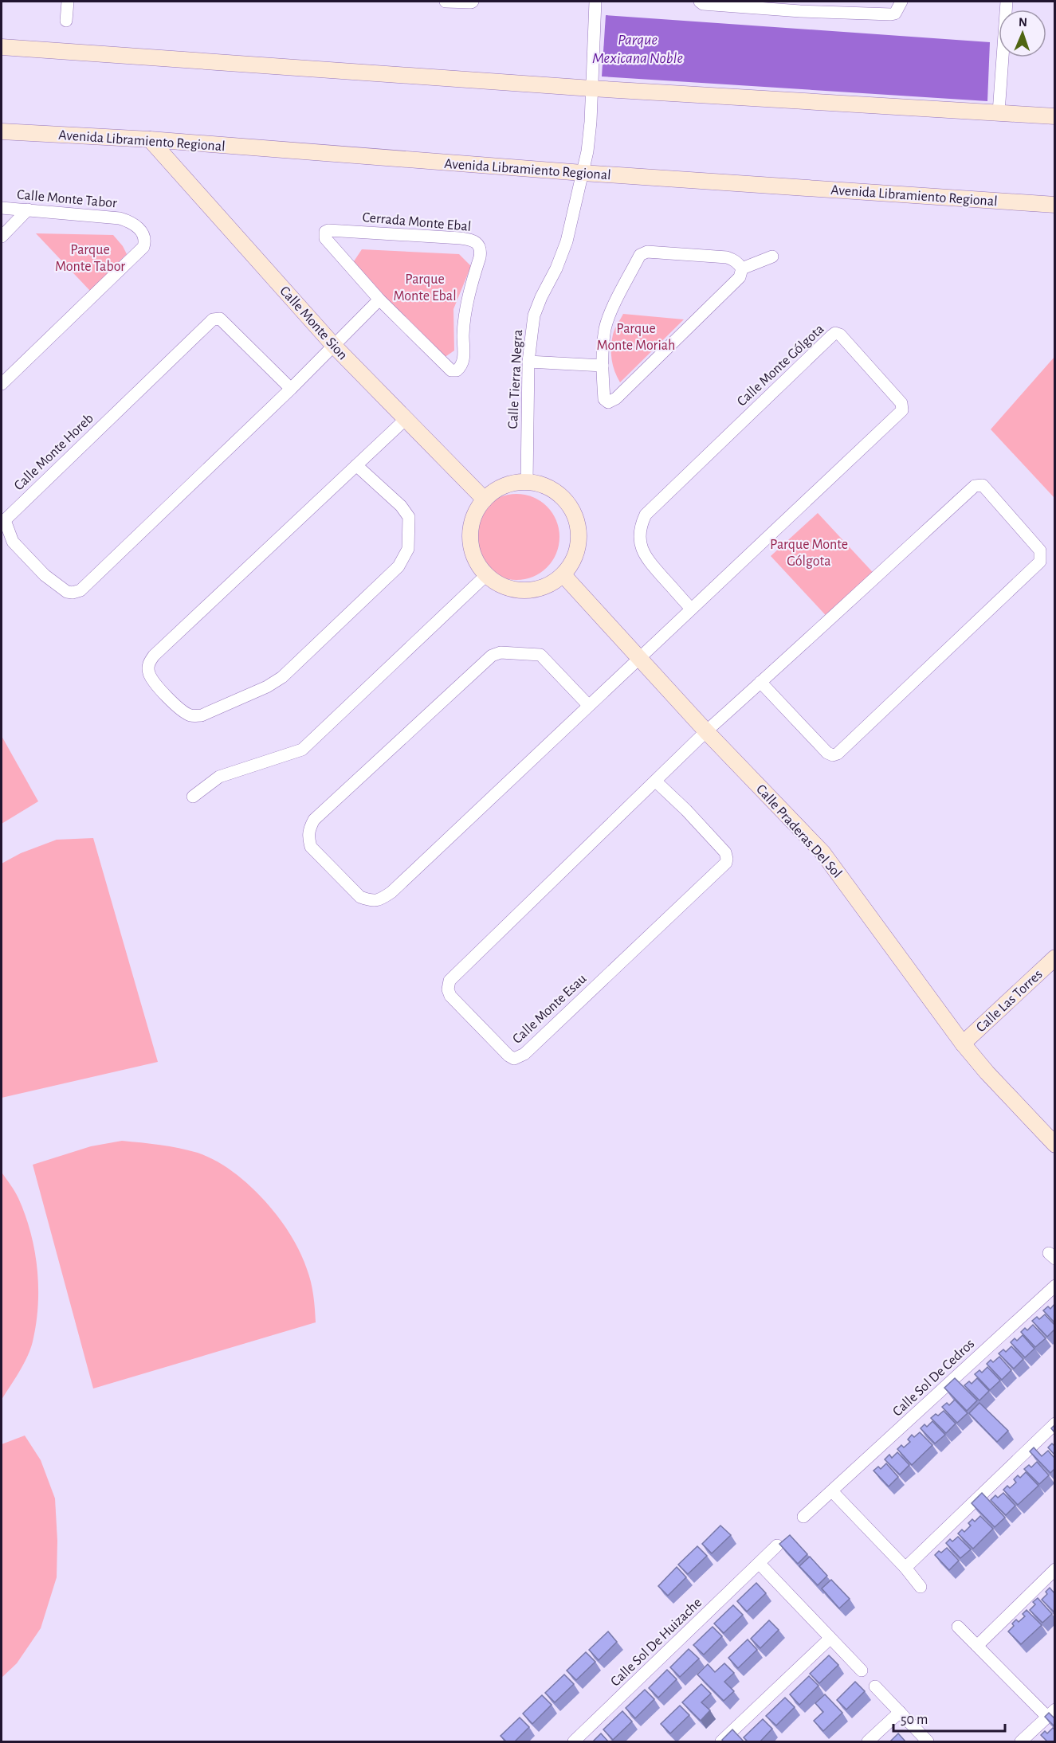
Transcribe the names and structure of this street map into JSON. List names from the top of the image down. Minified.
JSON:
{"streets":{"street":["Avenida Libramiento Regional","Calle Monte Tabor","Cerrada Monte Ebal","Calle Monte Sion","Calle Monte Gólgota","Calle Tierra Negra","Calle Monte Horeb","Calle Praderas Del Sol","Calle Las Torres","Calle Monte Esau","Calle Sol De Cedros","Calle Sol De Huizache"]},"crossings":[["Avenida Libramiento Regional","Calle Monte Sion"],["Avenida Libramiento Regional","Calle Tierra Negra"],["Cerrada Monte Ebal","Calle Monte Horeb"],["Calle Monte Sion","Calle Tierra Negra"],["Calle Monte Sion","Calle Monte Horeb"],["Calle Monte Sion","Calle Praderas Del Sol"],["Calle Monte Gólgota","Calle Praderas Del Sol"],["Calle Tierra Negra","Calle Praderas Del Sol"],["Calle Praderas Del Sol","Calle Las Torres"],["Calle Praderas Del Sol","Calle Monte Esau"]],"water":["Parque Mexicana Noble"],"parks":["Parque Monte Tabor","Parque Monte Ebal","Parque Monte Moriah","Parque Monte Gólgota"],"scale_bar":"50 m","north":"top"}
